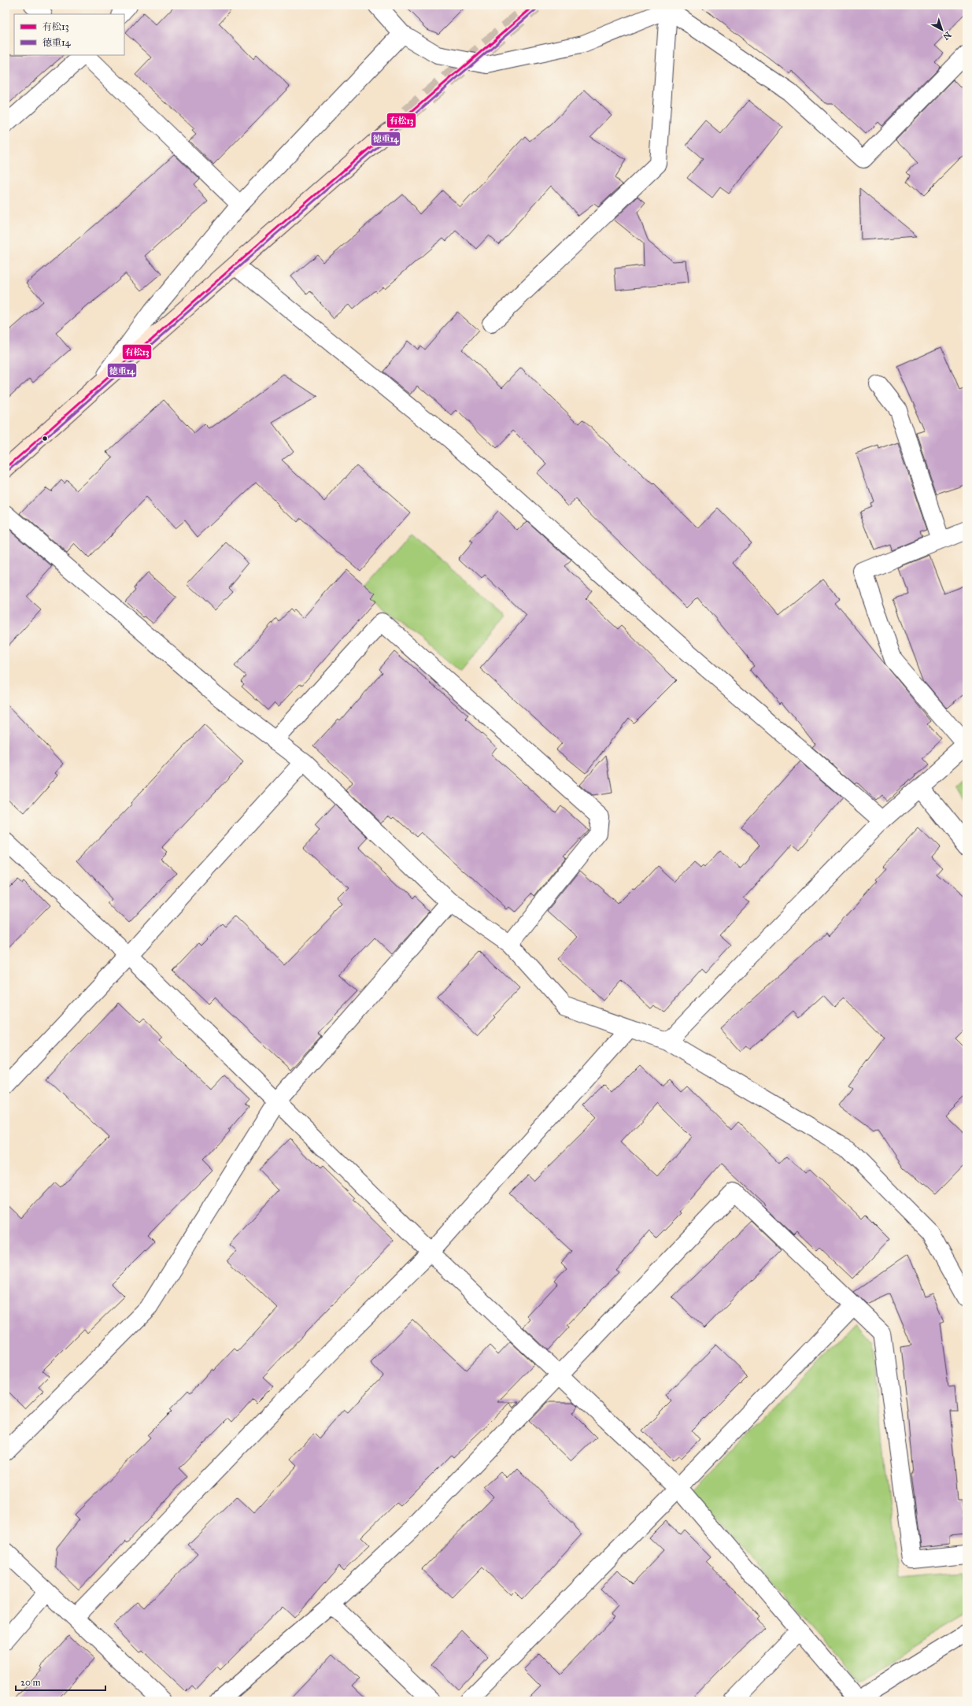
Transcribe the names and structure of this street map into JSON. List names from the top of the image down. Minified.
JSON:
{"lines":["transit line 有松13","transit line 徳重14"],"legend":["有松13","徳重14"],"scale_bar":"20 m","north":"bottom right"}
